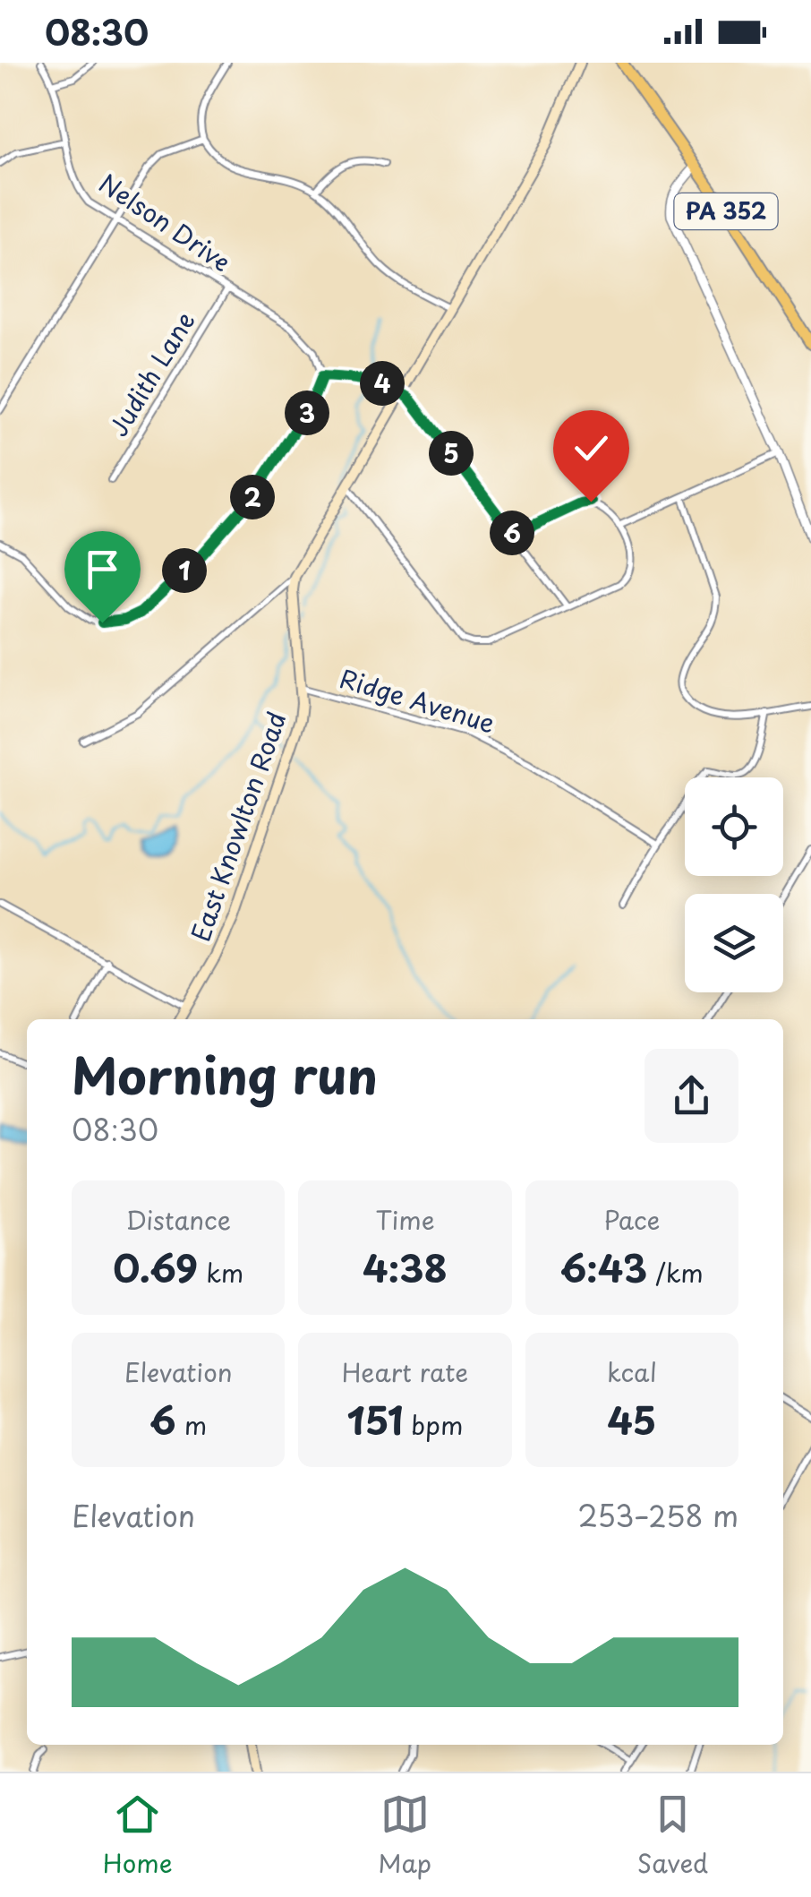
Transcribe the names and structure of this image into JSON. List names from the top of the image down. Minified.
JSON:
{"streets":{"main road":["PA 352","East Knowlton Road"],"street":["Nelson Drive","Judith Lane","Ridge Avenue"]},"crossings":[["Nelson Drive","Judith Lane"],["Ridge Avenue","East Knowlton Road"]],"page":{"status":"08:30","pins":["4","3","5","2","6","1"],"heading":["Morning run","08:30"],"stats":[["Distance","0.69 km"],["Time","4:38"],["Pace","6:43 /km"],["Elevation","6 m"],["Heart rate","151 bpm"],["kcal","45"]],"chart":["Elevation","253–258 m"],"tabs":["Home","Map","Saved"]}}
